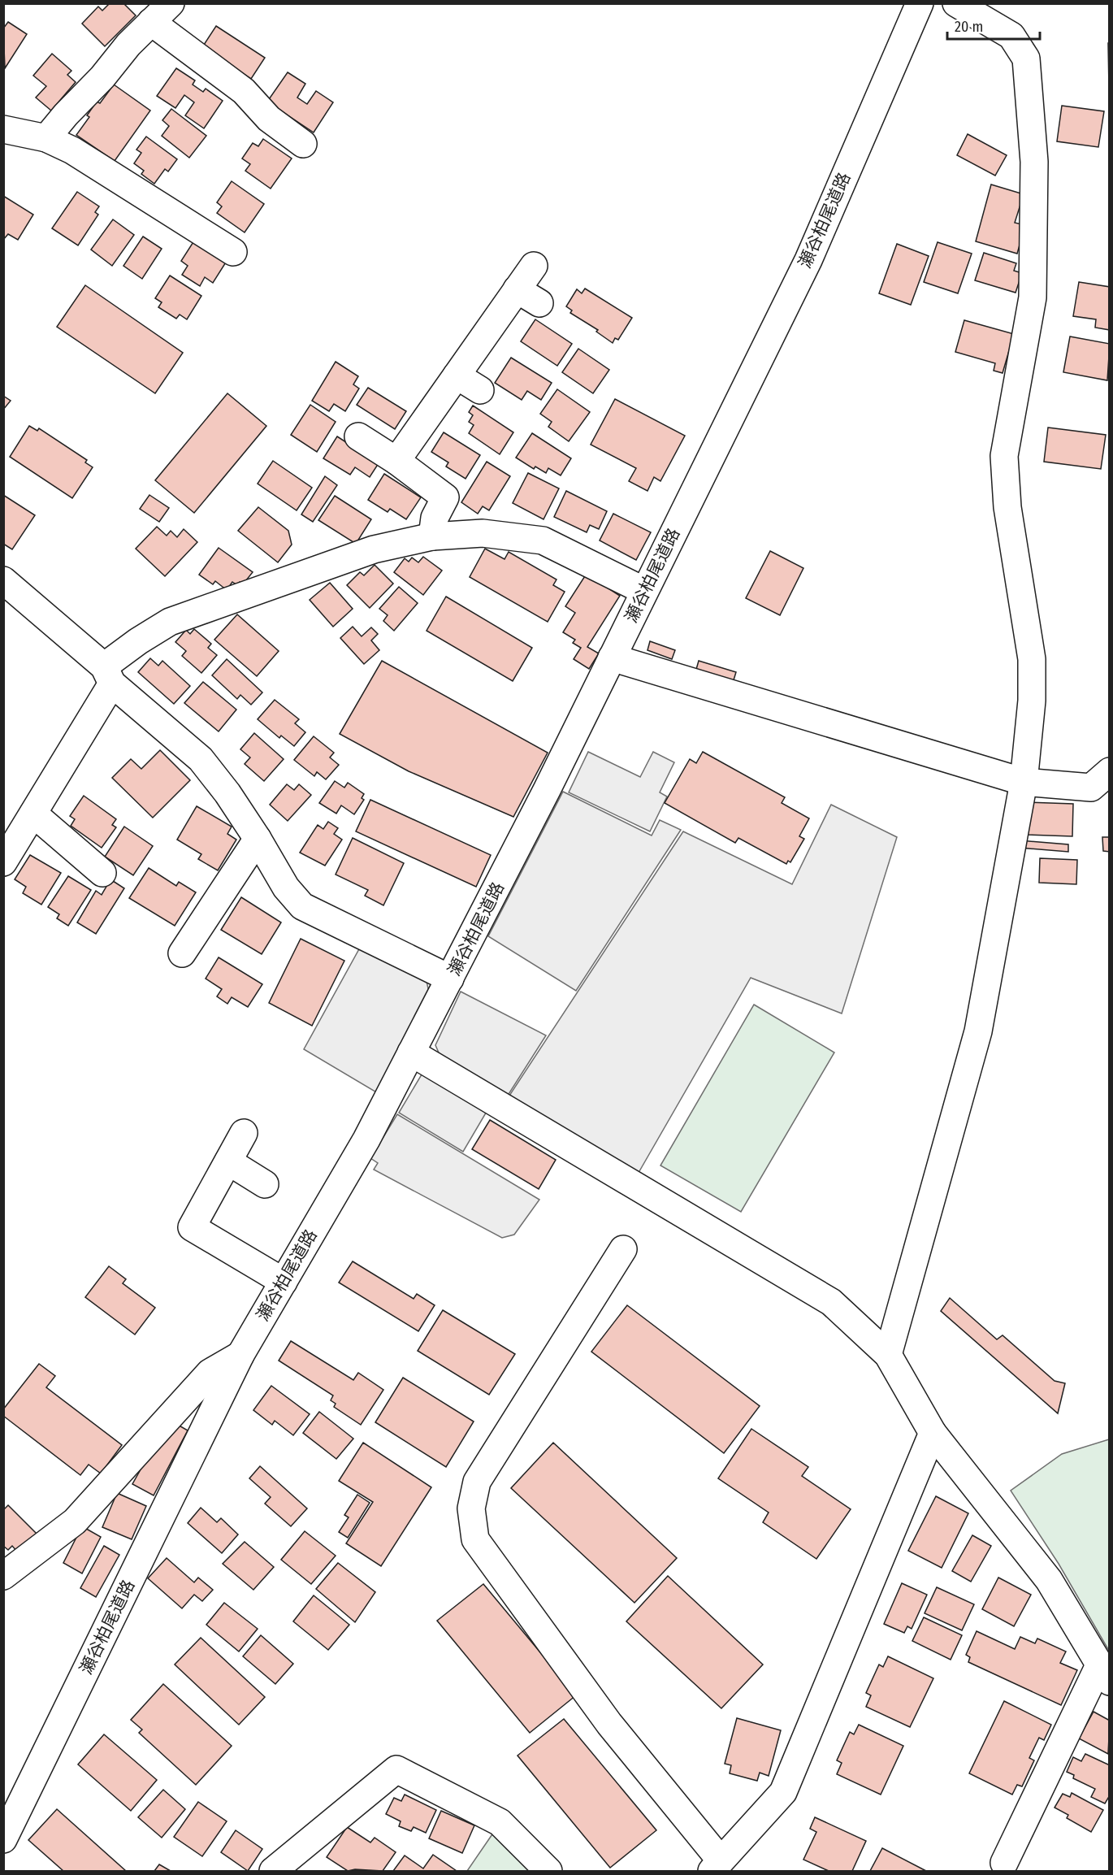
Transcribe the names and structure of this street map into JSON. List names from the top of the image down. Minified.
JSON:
{"streets":{"street":["瀬谷柏尾道路"]},"scale_bar":"20 m"}
